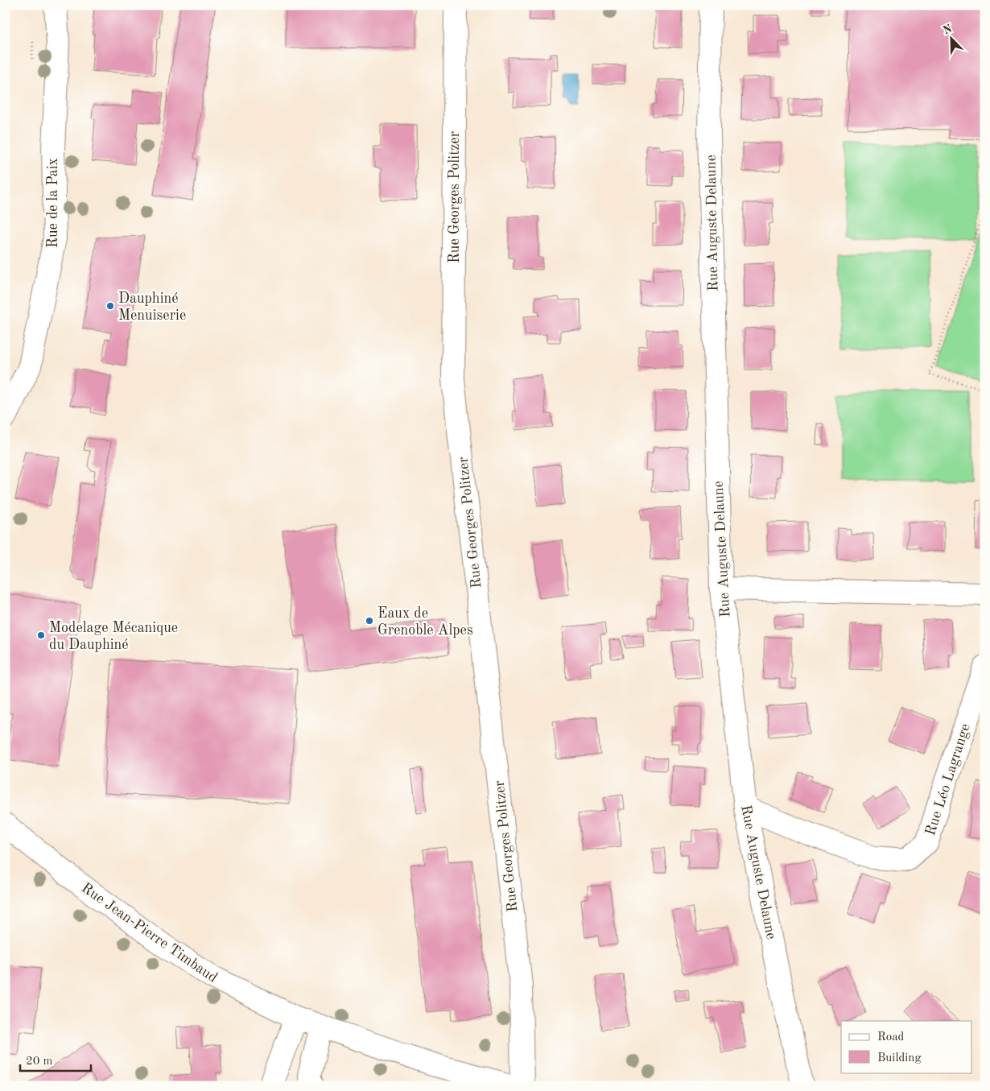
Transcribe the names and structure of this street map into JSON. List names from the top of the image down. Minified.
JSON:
{"streets":{"street":["Rue Georges Politzer","Rue de la Paix","Rue Auguste Delaune","Rue Léo Lagrange","Rue Jean-Pierre Timbaud"]},"crossings":[["Rue Auguste Delaune","Rue Léo Lagrange"]],"places":["Dauphiné Menuiserie","Eaux de Grenoble Alpes","Modelage Mécanique du Dauphiné"],"legend":["Road","Building"],"scale_bar":"20 m","north":"top left"}
